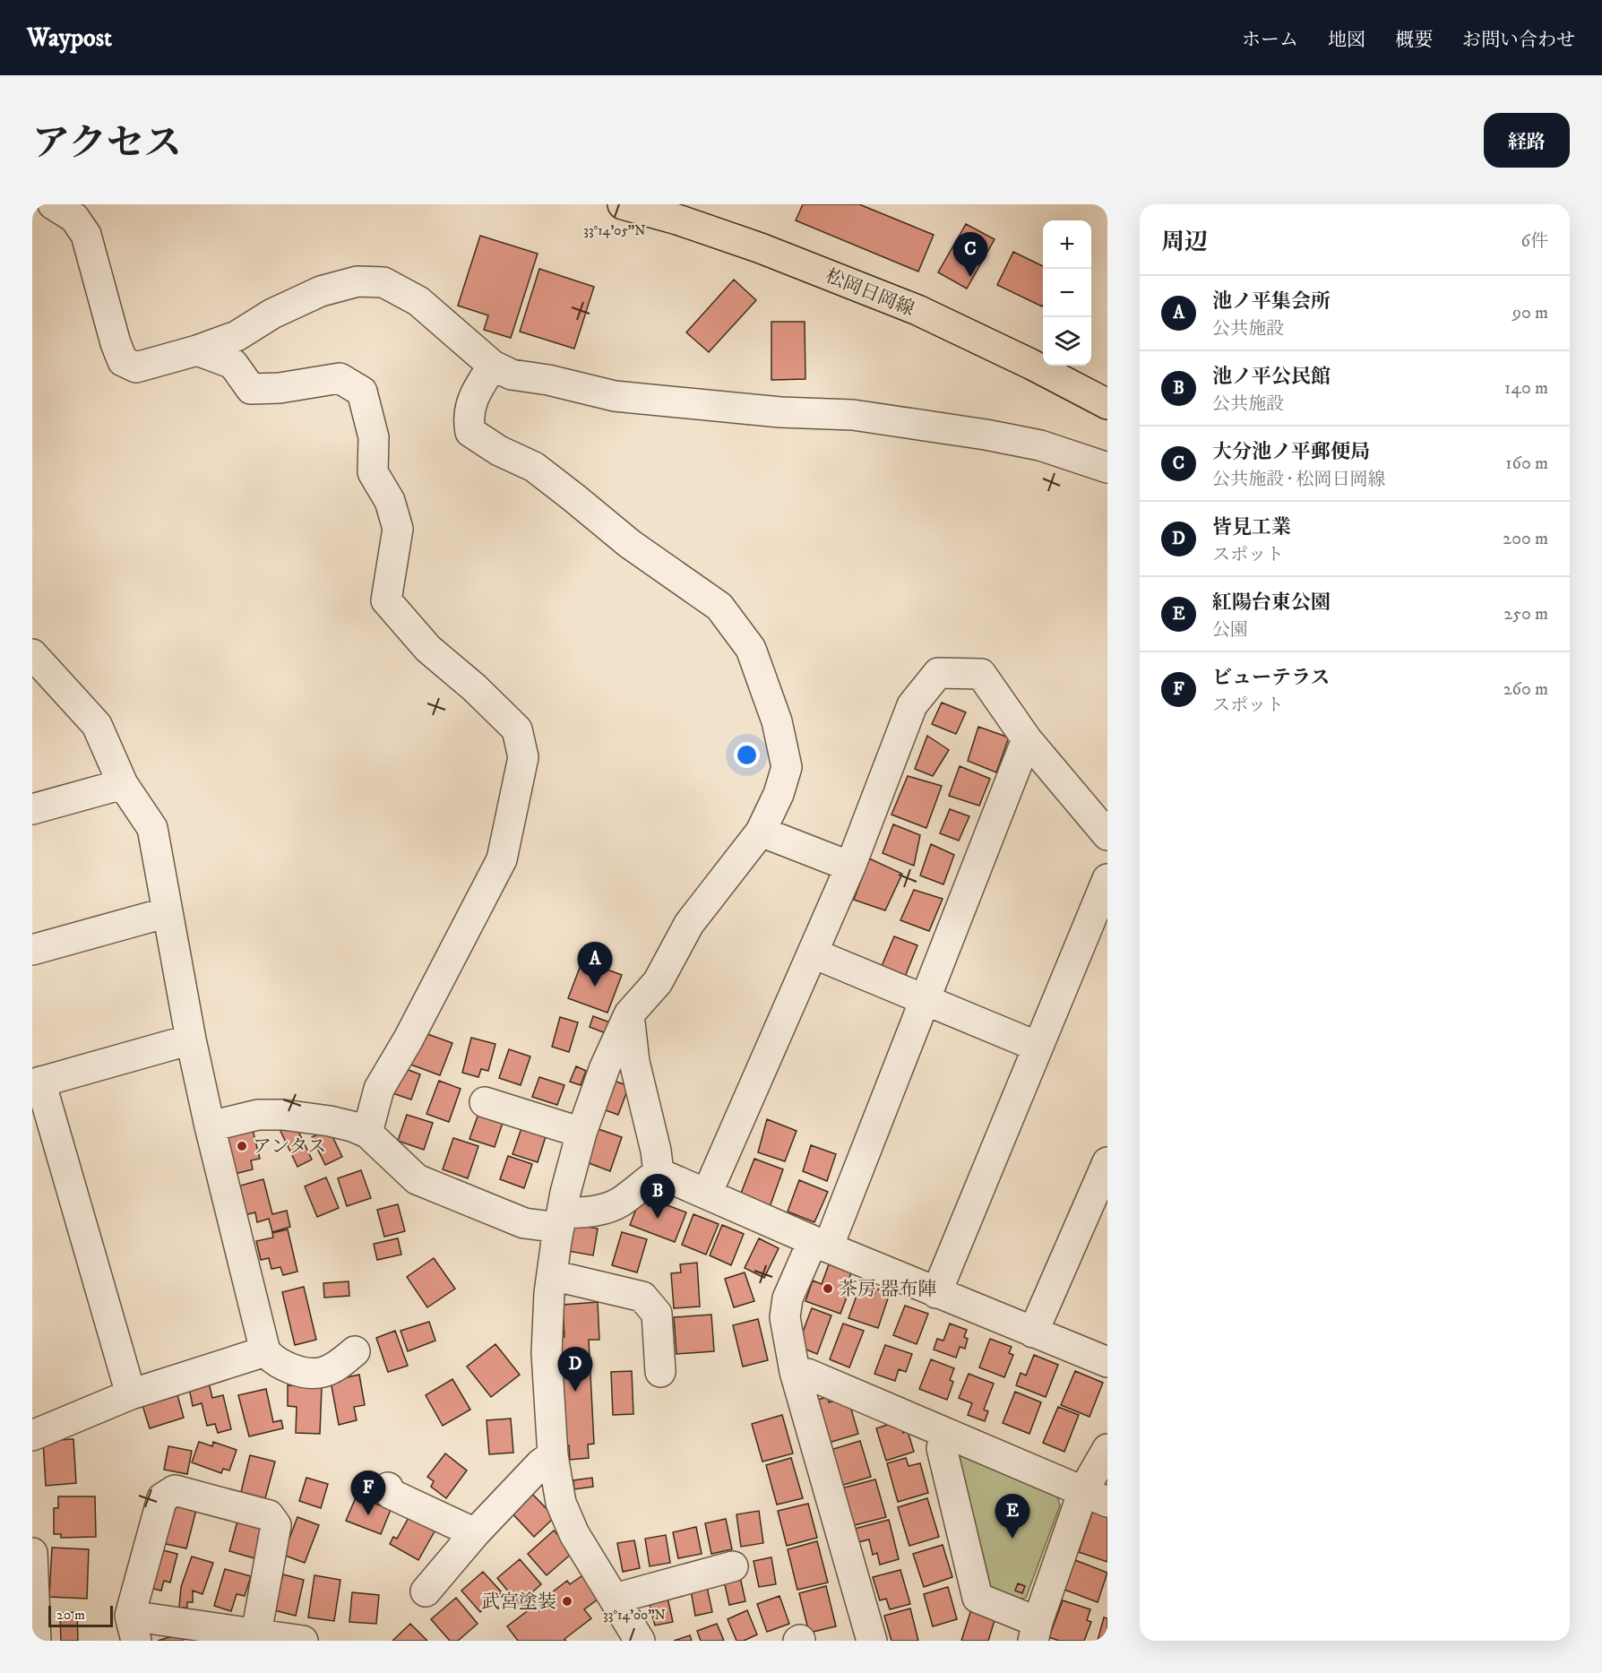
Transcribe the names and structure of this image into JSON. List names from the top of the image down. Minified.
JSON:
{"streets":{"main road":["松岡日岡線"]},"places":["アンタス","茶房 器布陣","武宮塗装"],"scale_bar":"20 m","page":{"header":"Waypost","nav":["ホーム","地図","概要","お問い合わせ"],"title":"アクセス","buttons":"経路","heading":["周辺","6件"],"map_buttons":["+","−"],"pins":["C","A","B","D","F","E"],"list":[{"mark":"A","name":"池ノ平集会所","note":"公共施設","value":"90 m"},{"mark":"B","name":"池ノ平公民館","note":"公共施設","value":"140 m"},{"mark":"C","name":"大分池ノ平郵便局","note":"公共施設 · 松岡日岡線","value":"160 m"},{"mark":"D","name":"皆見工業","note":"スポット","value":"200 m"},{"mark":"E","name":"紅陽台東公園","note":"公園","value":"250 m"},{"mark":"F","name":"ビューテラス","note":"スポット","value":"260 m"}],"scale":"20 m"},"coordinates":["33°14'05\"N","33°14'00\"N"]}
